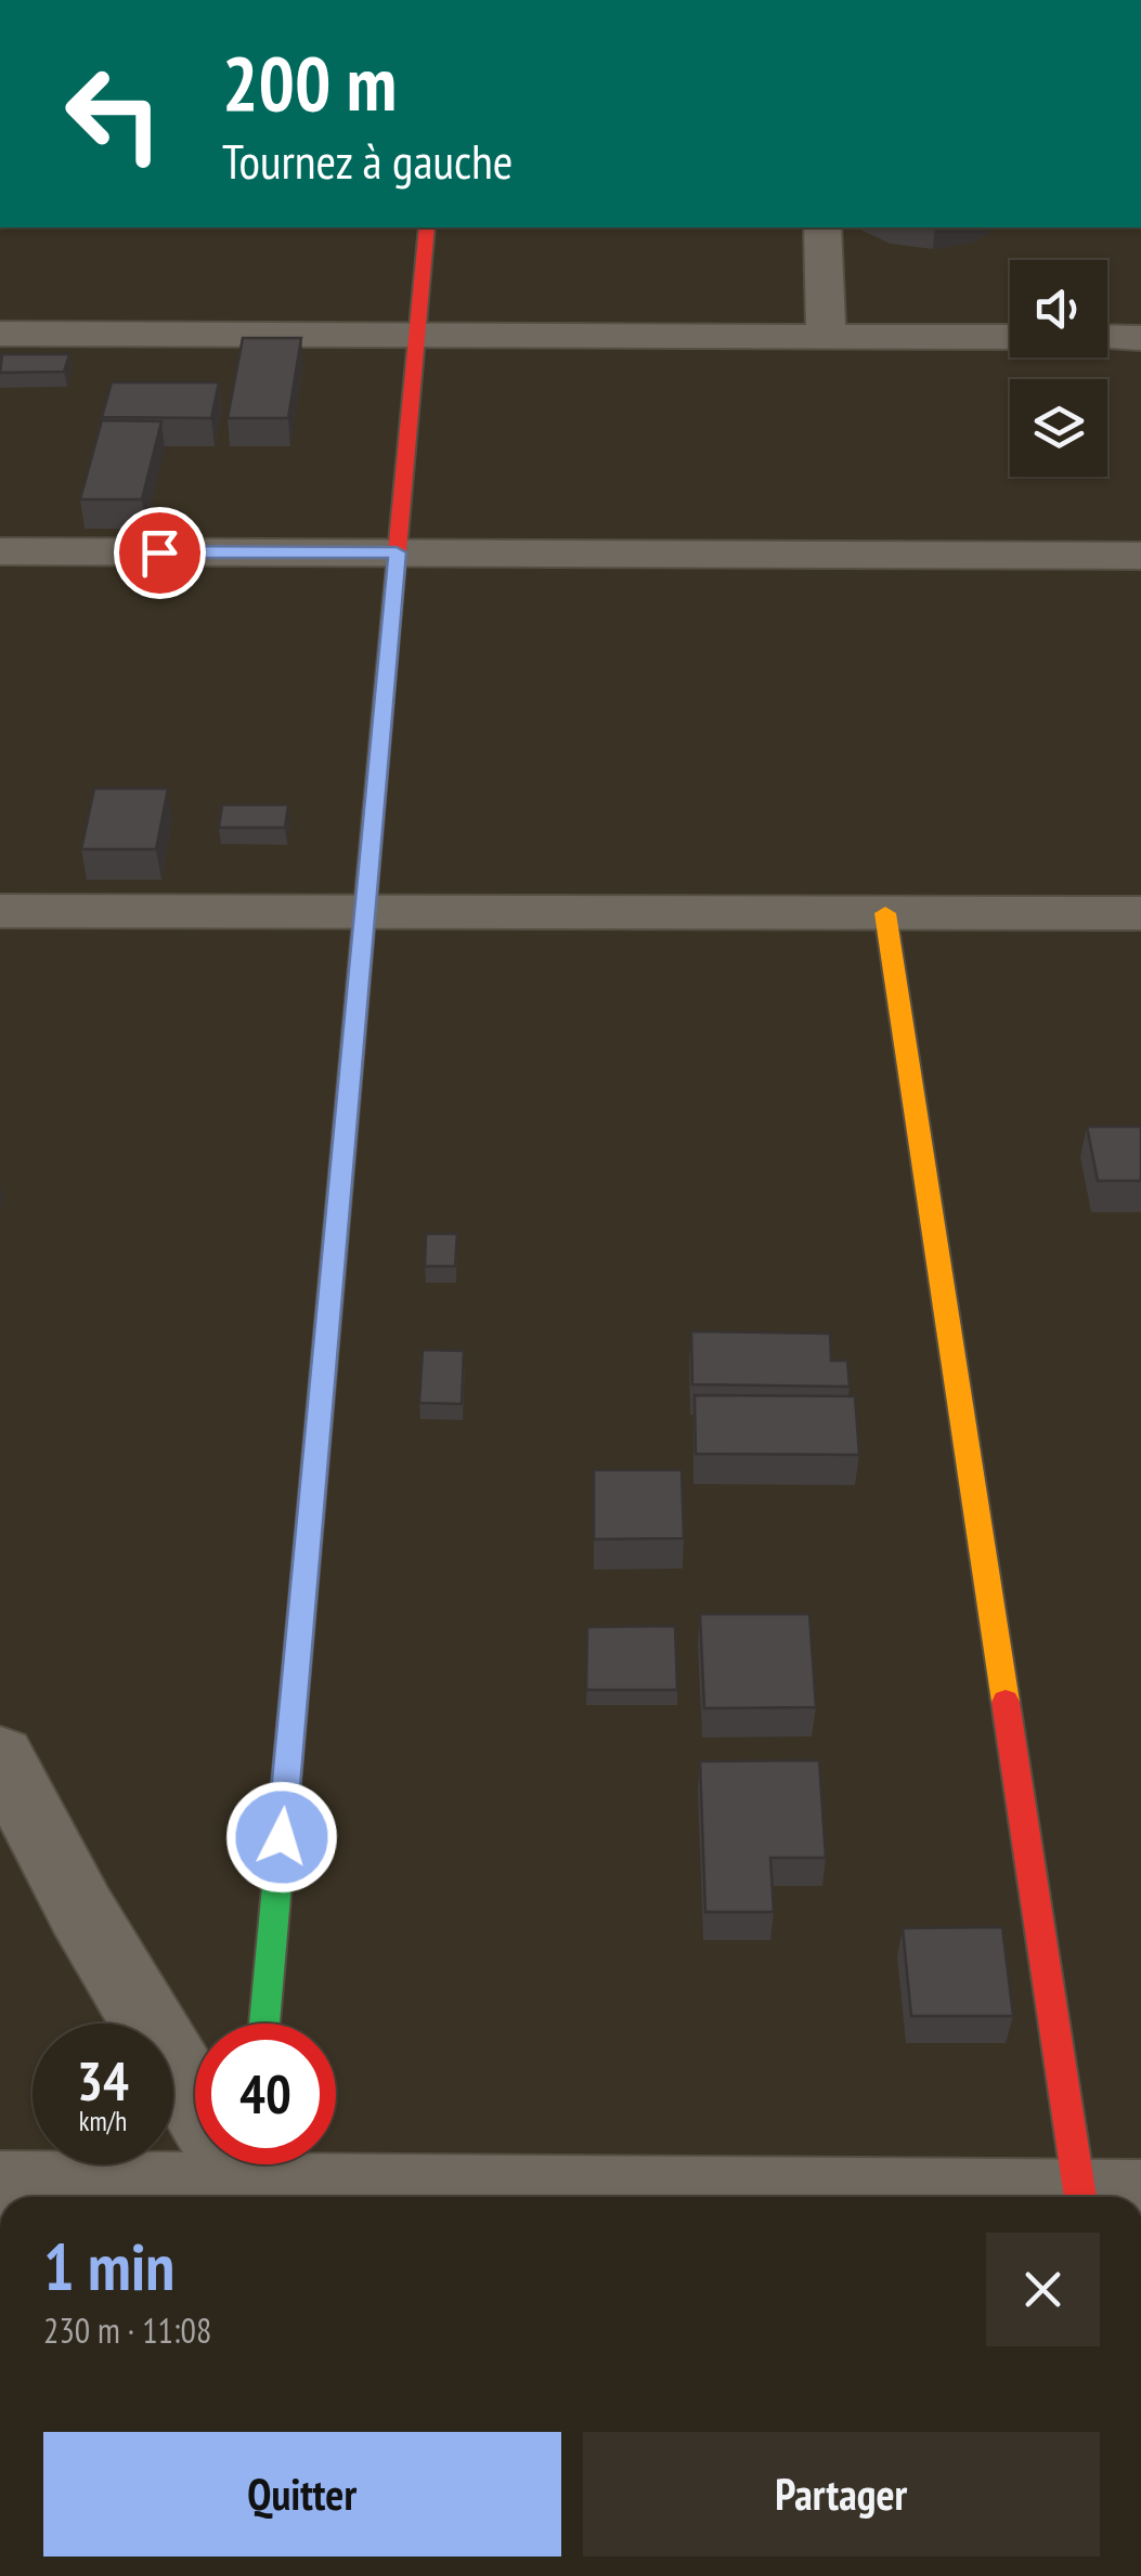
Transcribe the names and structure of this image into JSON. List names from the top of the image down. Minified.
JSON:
{"page":{"turn":["200 m","Tournez à gauche"],"speed":"34 km/h","limit":"40","heading":["1 min","230 m · 11:08"],"buttons":["Quitter","Partager"]}}
